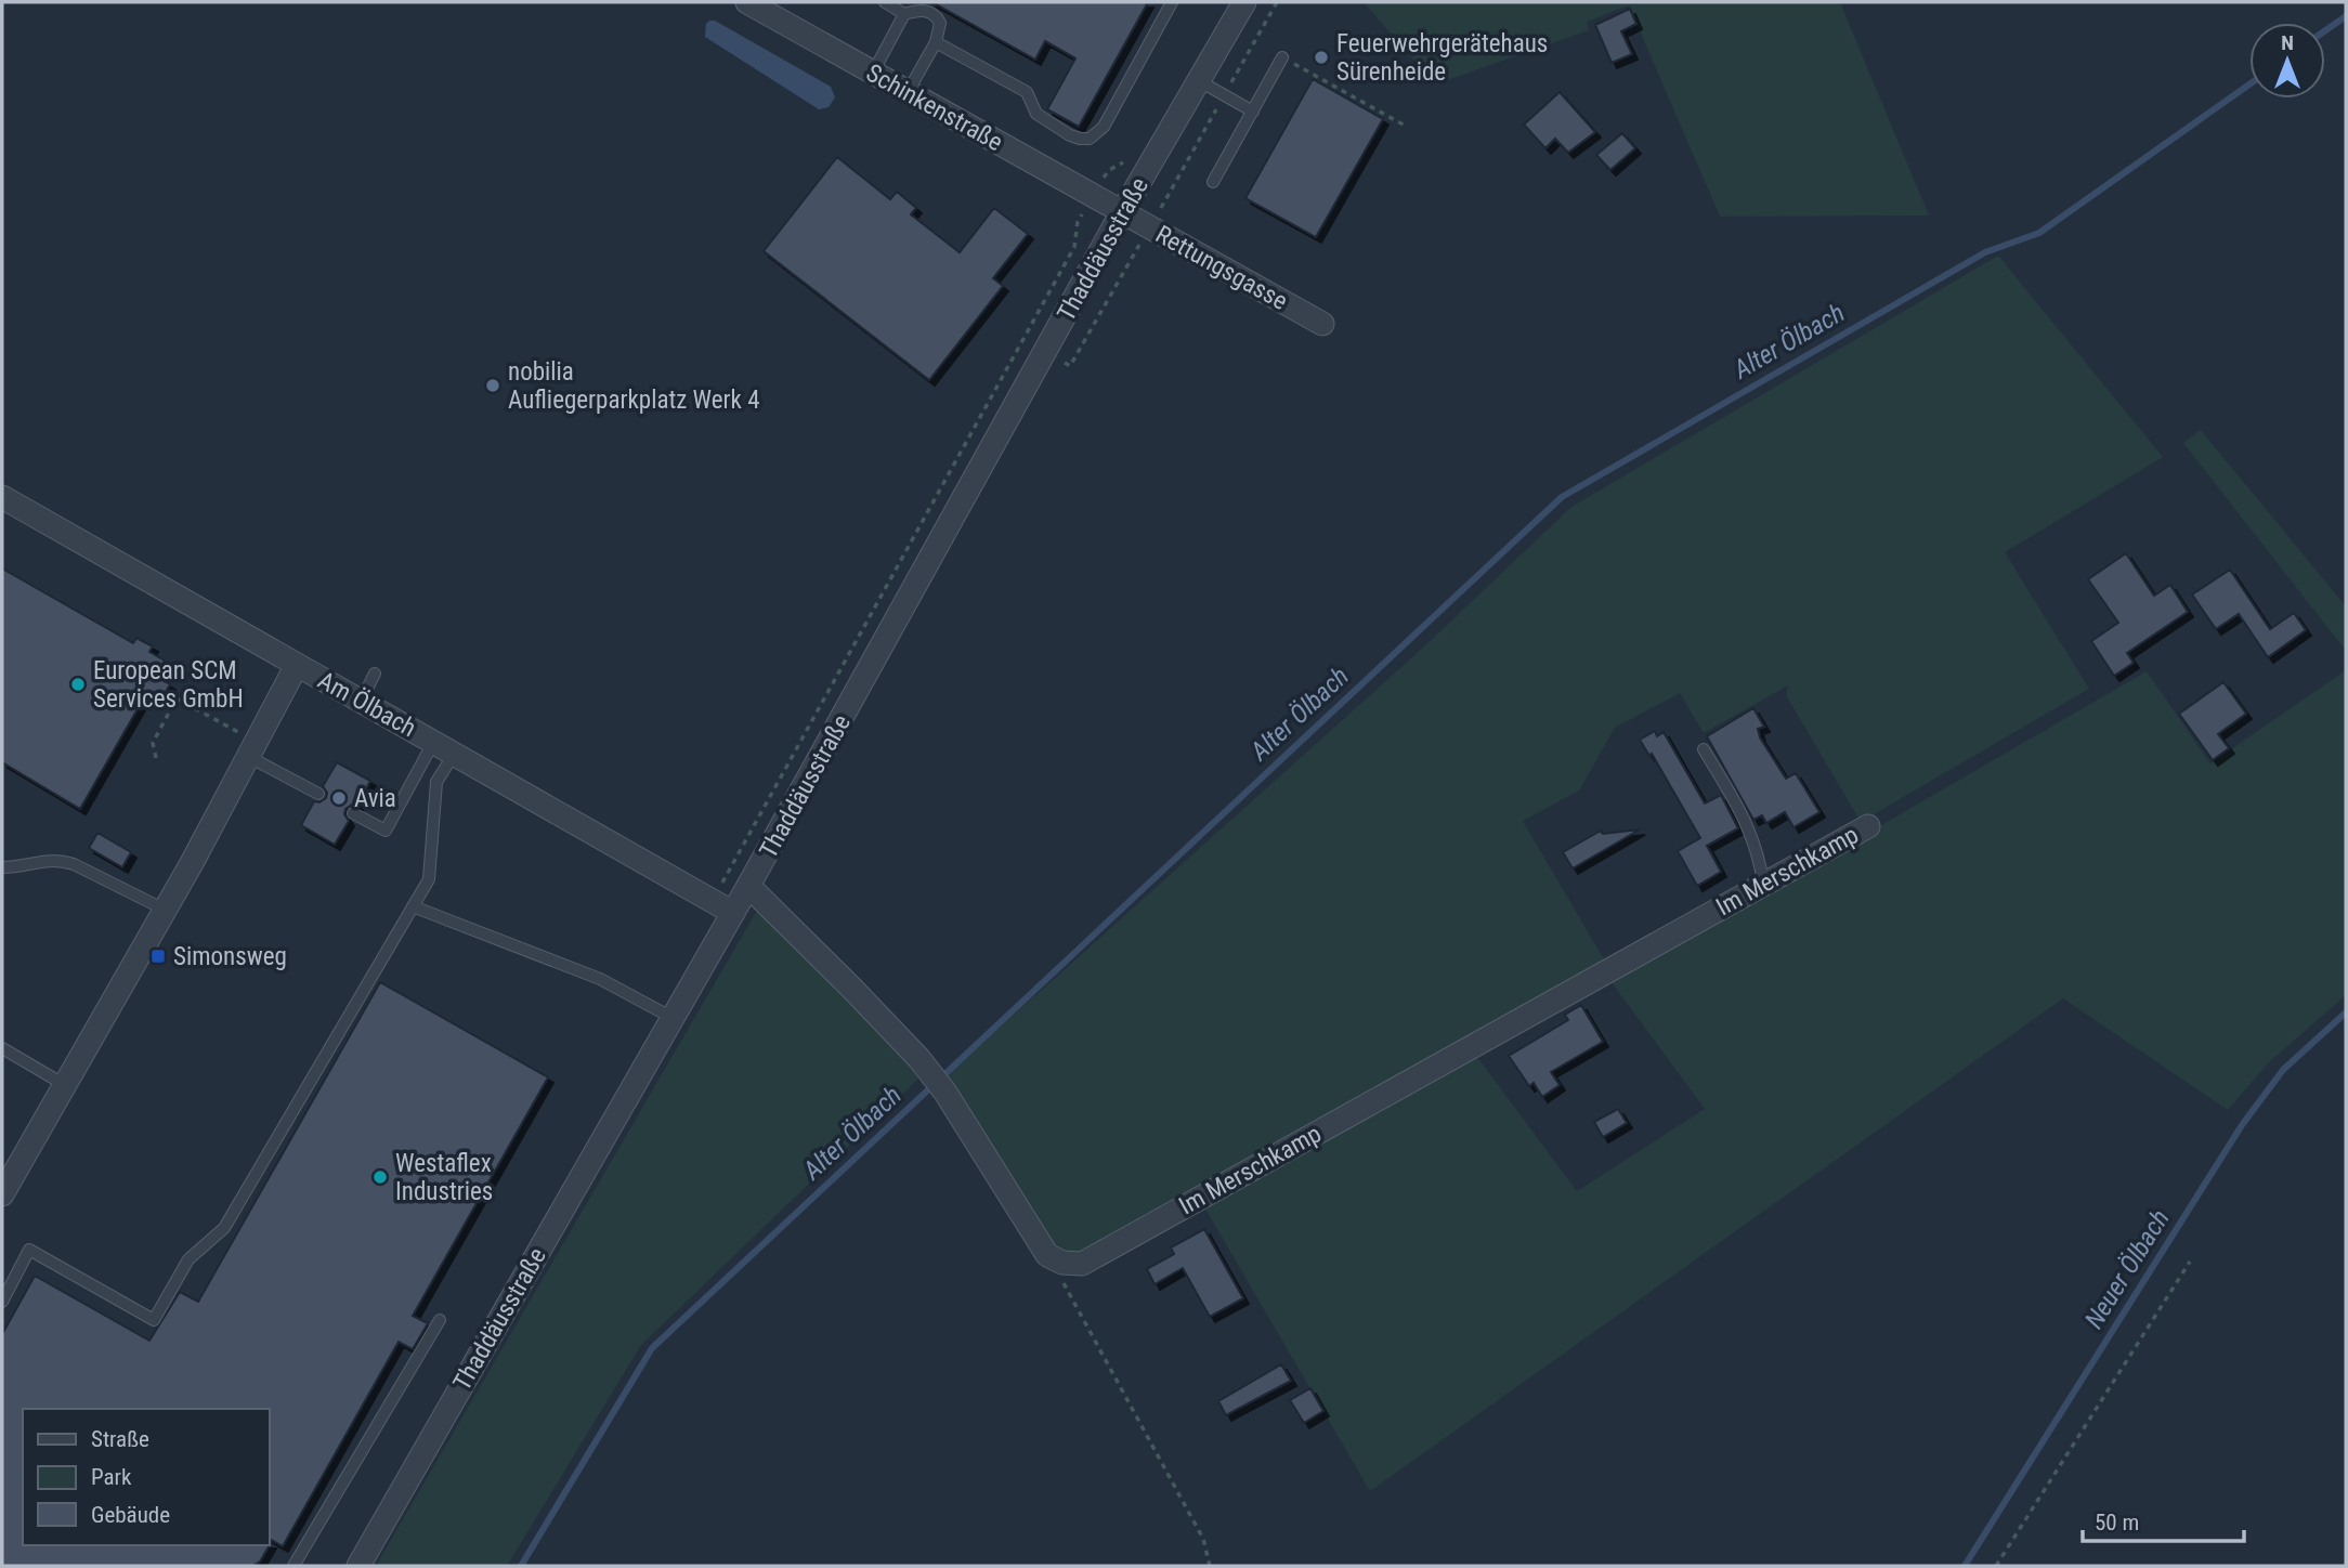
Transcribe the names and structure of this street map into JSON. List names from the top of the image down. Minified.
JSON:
{"streets":{"street":["Schinkenstraße","Thaddäusstraße","Rettungsgasse","Am Ölbach","Im Merschkamp"]},"crossings":[["Schinkenstraße","Thaddäusstraße"],["Schinkenstraße","Rettungsgasse"],["Thaddäusstraße","Rettungsgasse"],["Thaddäusstraße","Am Ölbach"]],"water":["Alter Ölbach","Neuer Ölbach"],"places":{"other":["Feuerwehrgerätehaus Sürenheide","nobilia Aufliegerparkplatz Werk 4","European SCM Services GmbH","Avia","Westaflex Industries"],"transit":["Simonsweg"]},"legend":["Straße","Park","Gebäude"],"scale_bar":"50 m","north":"top"}
